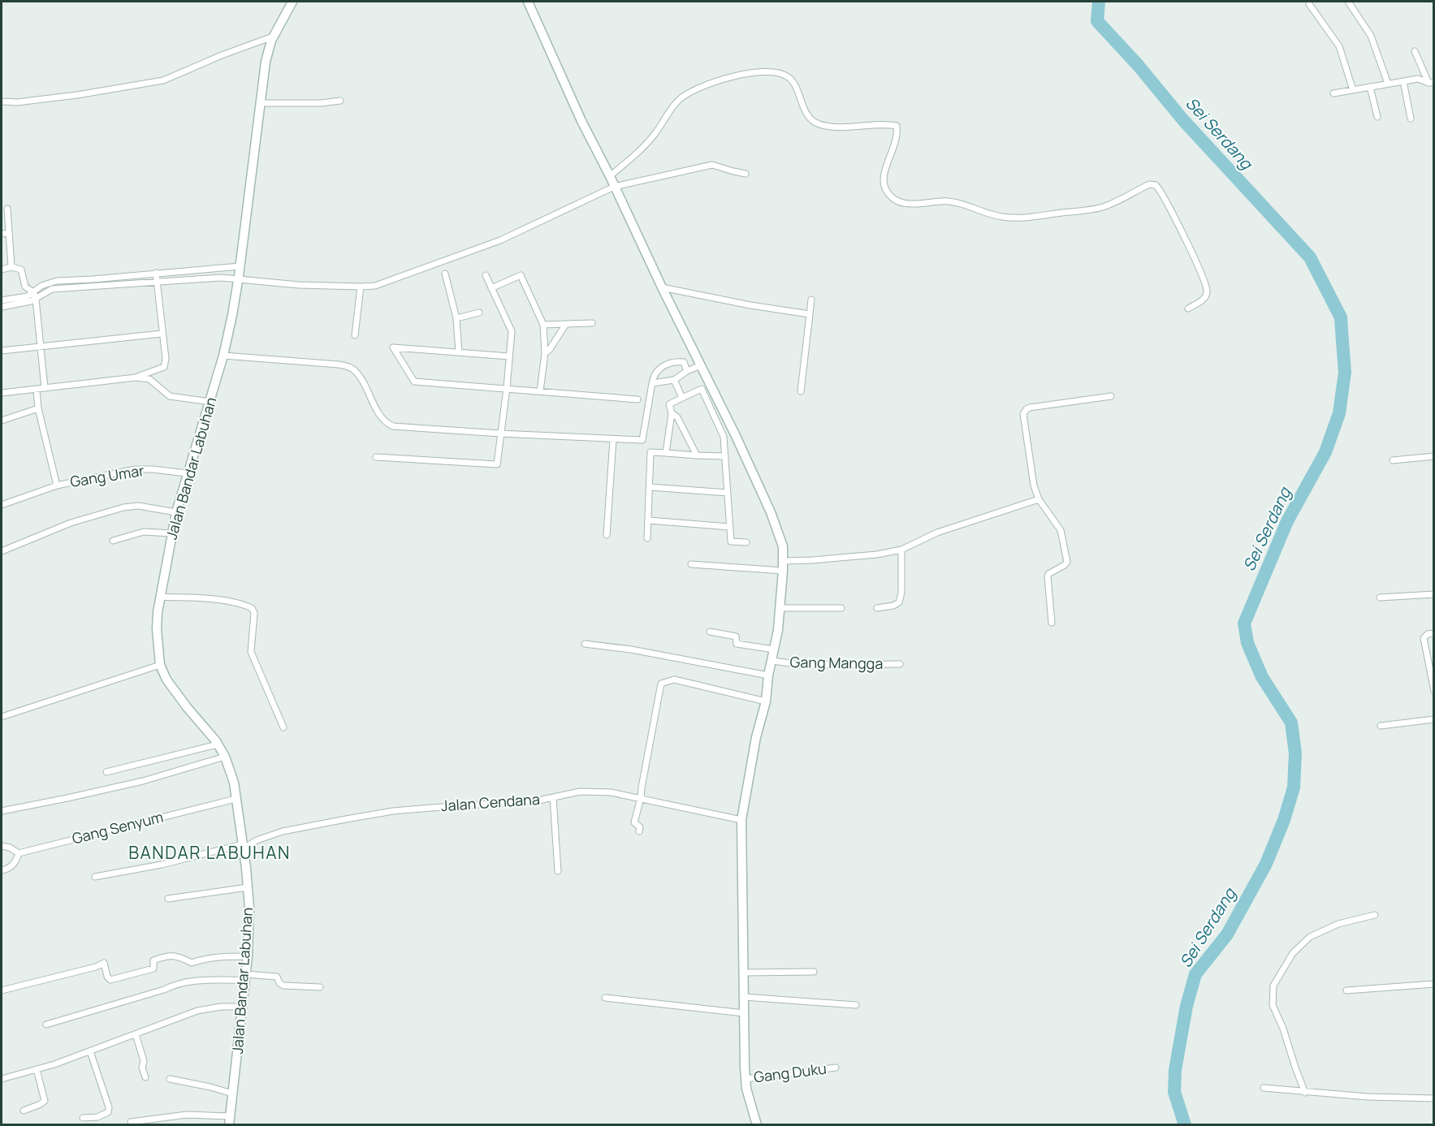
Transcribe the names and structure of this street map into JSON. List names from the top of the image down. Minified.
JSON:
{"streets":{"street":["Jalan Bandar Labuhan","Gang Umar","Gang Mangga","Jalan Cendana","Gang Senyum","Gang Duku"]},"crossings":[["Jalan Bandar Labuhan","Gang Umar"],["Jalan Bandar Labuhan","Jalan Cendana"],["Jalan Bandar Labuhan","Gang Senyum"]],"districts":["BANDAR LABUHAN"],"water":["Sei Serdang"]}
